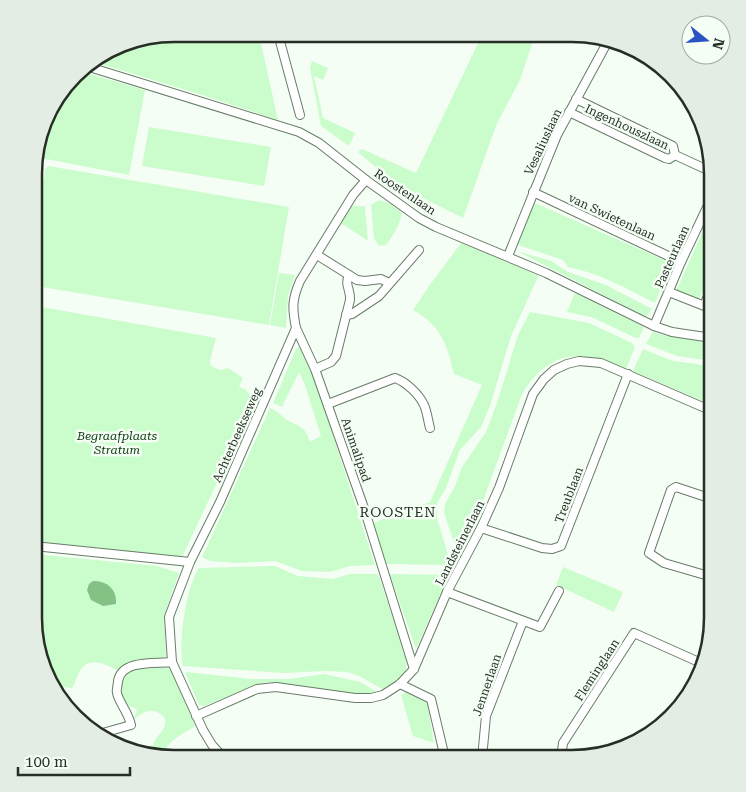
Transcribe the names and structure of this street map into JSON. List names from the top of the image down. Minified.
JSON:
{"streets":{"street":["Ingenhouszlaan","Vesaliuslaan","Roostenlaan","van Swietenlaan","Pasteurlaan","Achterbeekseweg","Animalipad","Treublaan","Landsteinerlaan","Fleminglaan","Jennerlaan"]},"crossings":[["Ingenhouszlaan","Vesaliuslaan"],["Vesaliuslaan","Roostenlaan"],["Vesaliuslaan","van Swietenlaan"],["Roostenlaan","Pasteurlaan"],["van Swietenlaan","Pasteurlaan"],["Achterbeekseweg","Animalipad"],["Animalipad","Landsteinerlaan"],["Treublaan","Landsteinerlaan"]],"districts":["ROOSTEN"],"parks":["Begraafplaats Stratum"],"scale_bar":"100 m","north":"right"}
